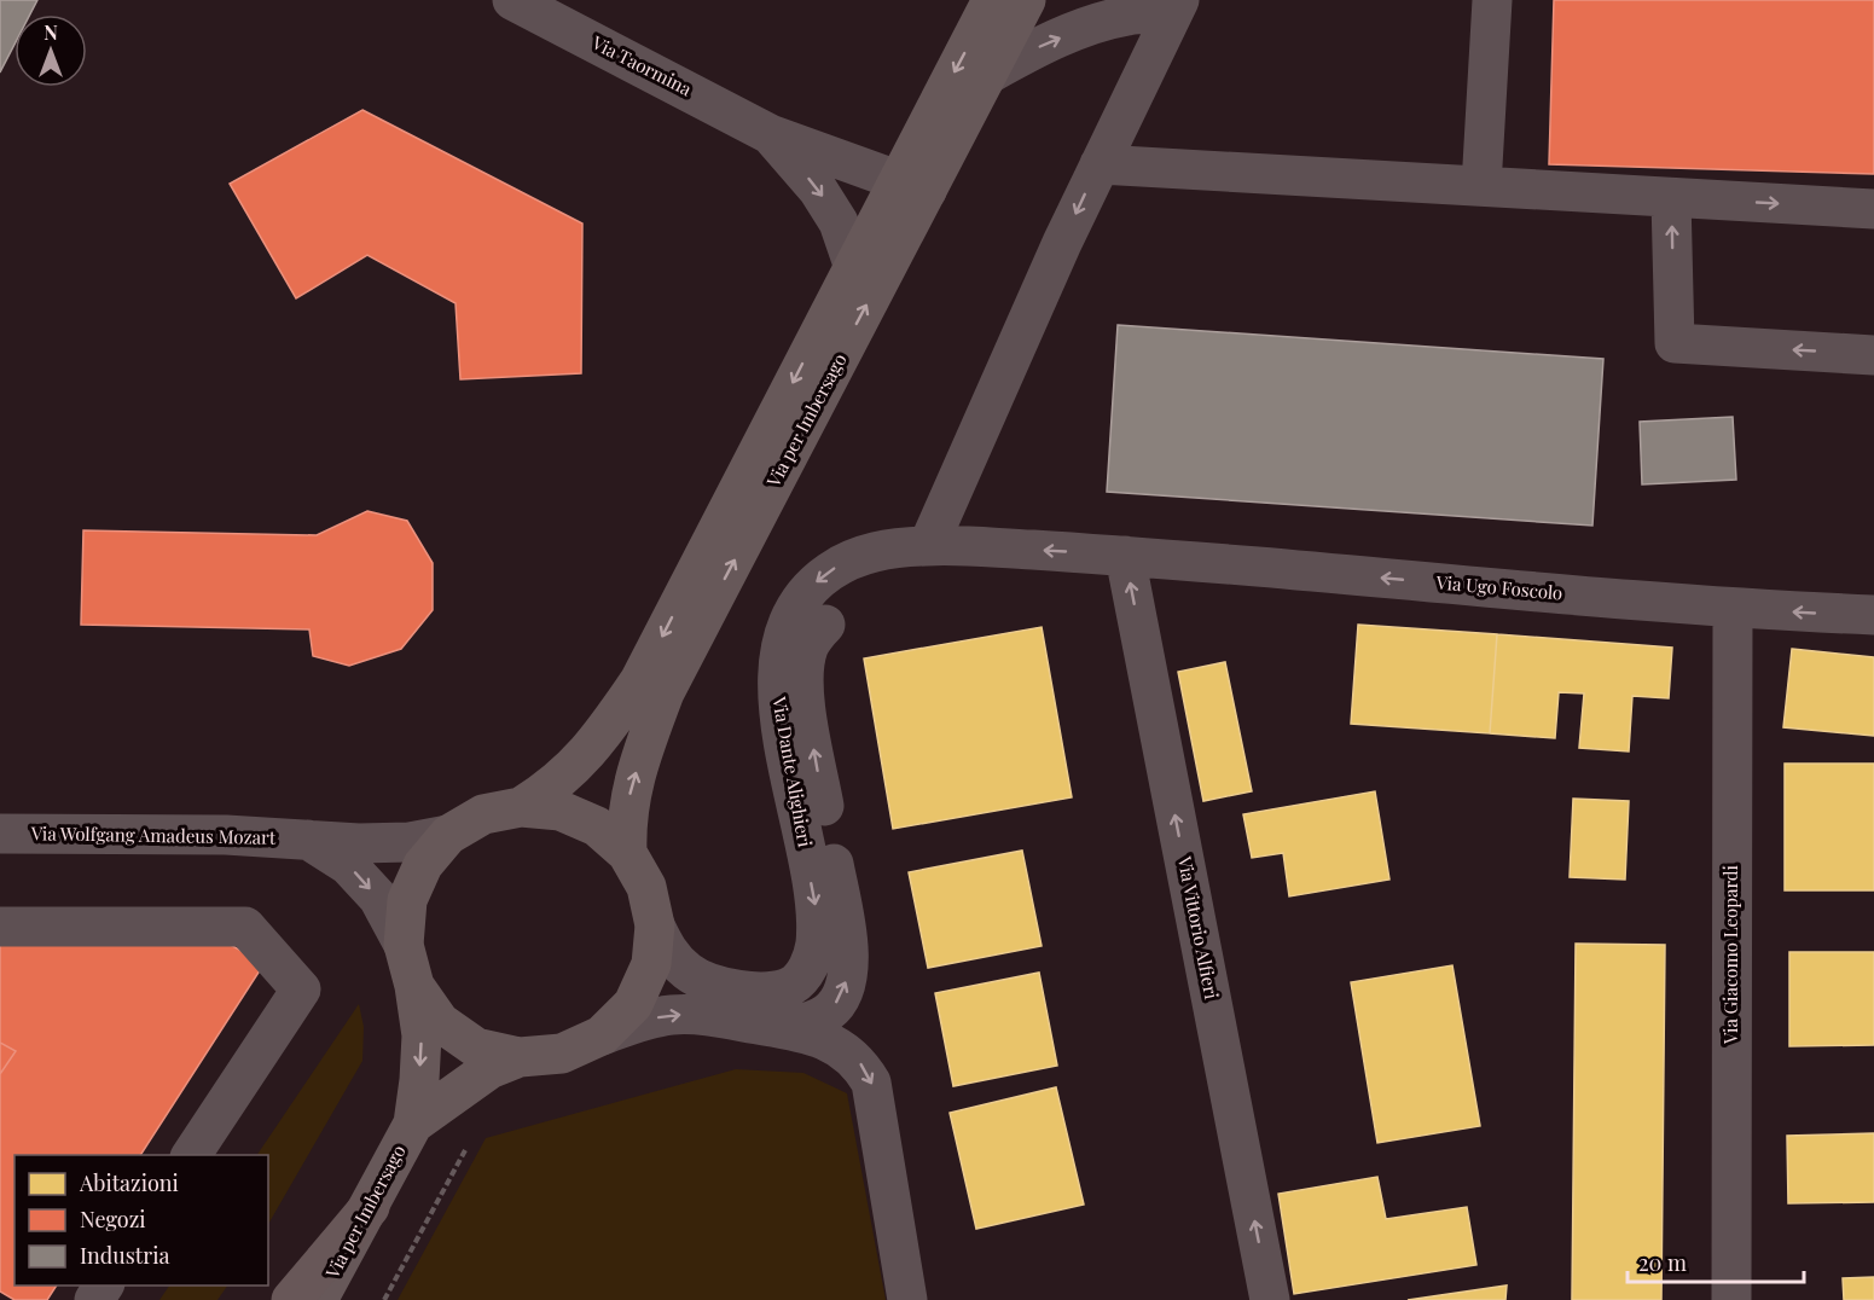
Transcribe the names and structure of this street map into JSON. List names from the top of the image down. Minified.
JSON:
{"streets":{"main road":["Via per Imbersago"],"street":["Via Taormina","Via Ugo Foscolo","Via Dante Alighieri","Via Wolfgang Amadeus Mozart","Via Vittorio Alfieri","Via Giacomo Leopardi"]},"crossings":[["Via Taormina","Via per Imbersago"],["Via per Imbersago","Via Dante Alighieri"],["Via per Imbersago","Via Wolfgang Amadeus Mozart"],["Via Ugo Foscolo","Via Dante Alighieri"],["Via Ugo Foscolo","Via Vittorio Alfieri"],["Via Ugo Foscolo","Via Giacomo Leopardi"],["Via Dante Alighieri","Via Wolfgang Amadeus Mozart"],["Via Dante Alighieri","Via Vittorio Alfieri"]],"one_way":["Via Ugo Foscolo","Via Vittorio Alfieri"],"legend":["Abitazioni","Negozi","Industria"],"scale_bar":"20 m","north":"top"}
